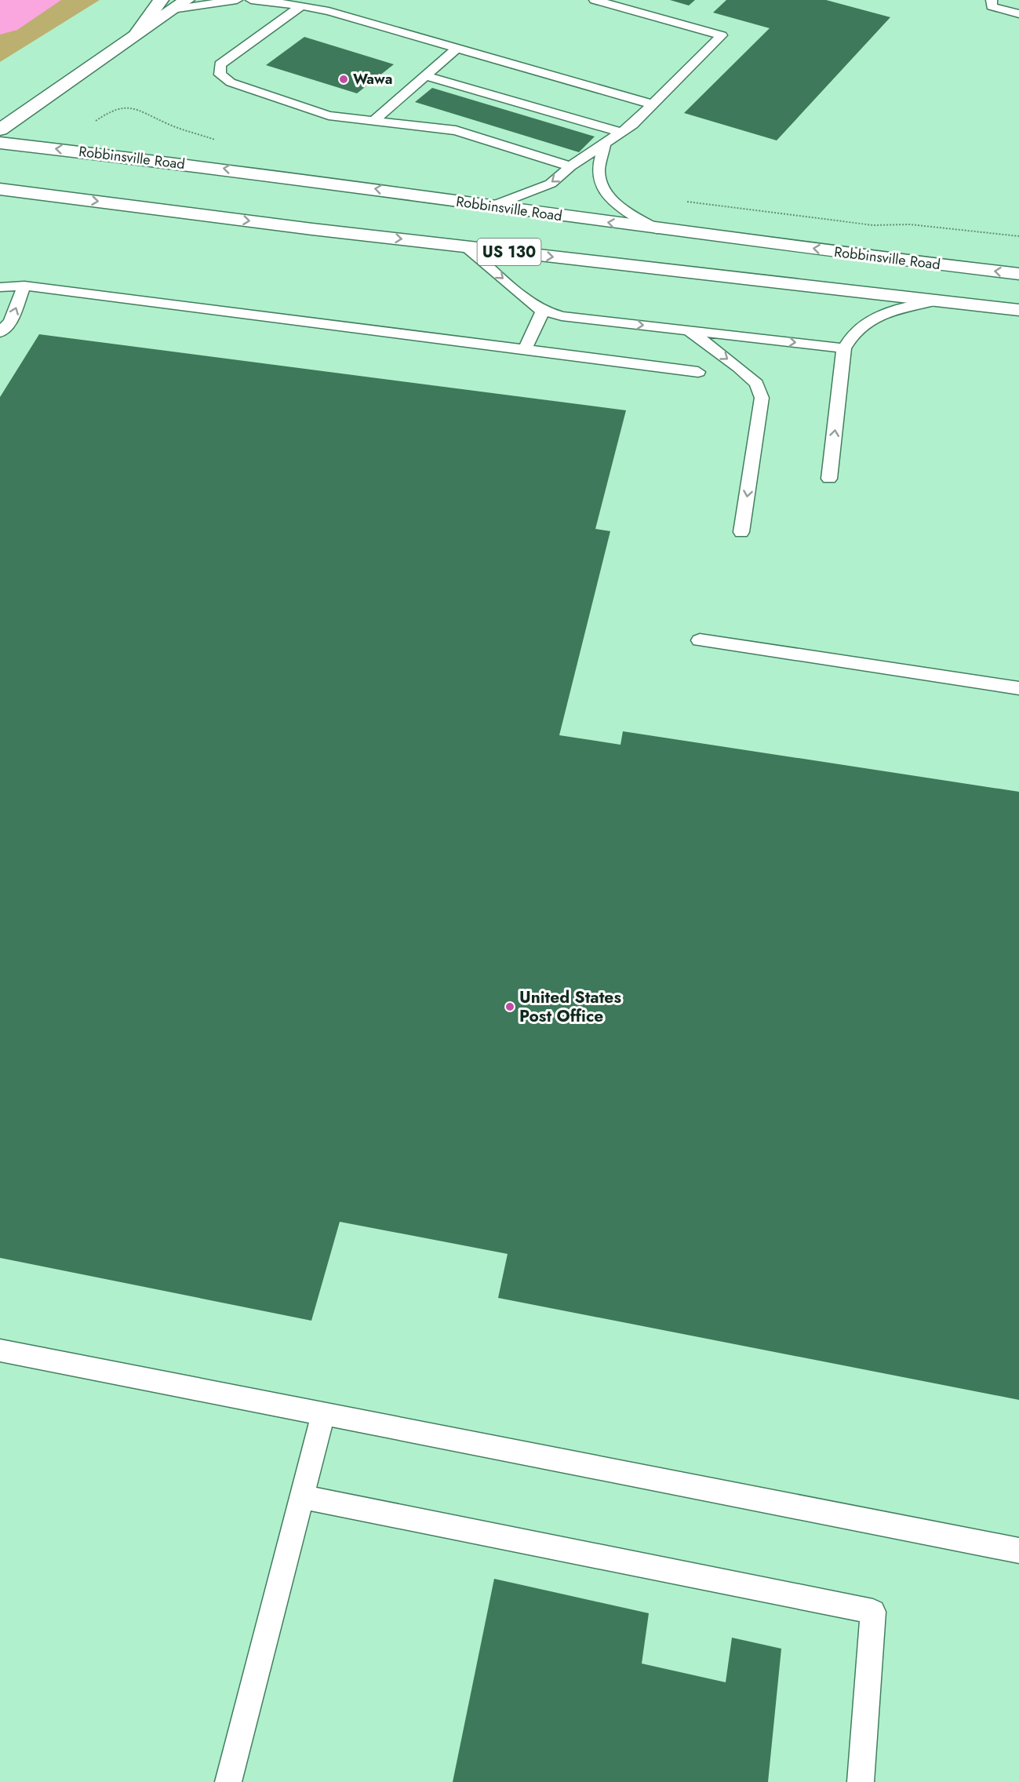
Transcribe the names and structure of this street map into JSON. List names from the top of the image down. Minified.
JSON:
{"streets":{"main road":["Robbinsville Road","US 130"]},"places":["Wawa","United States Post Office"]}
